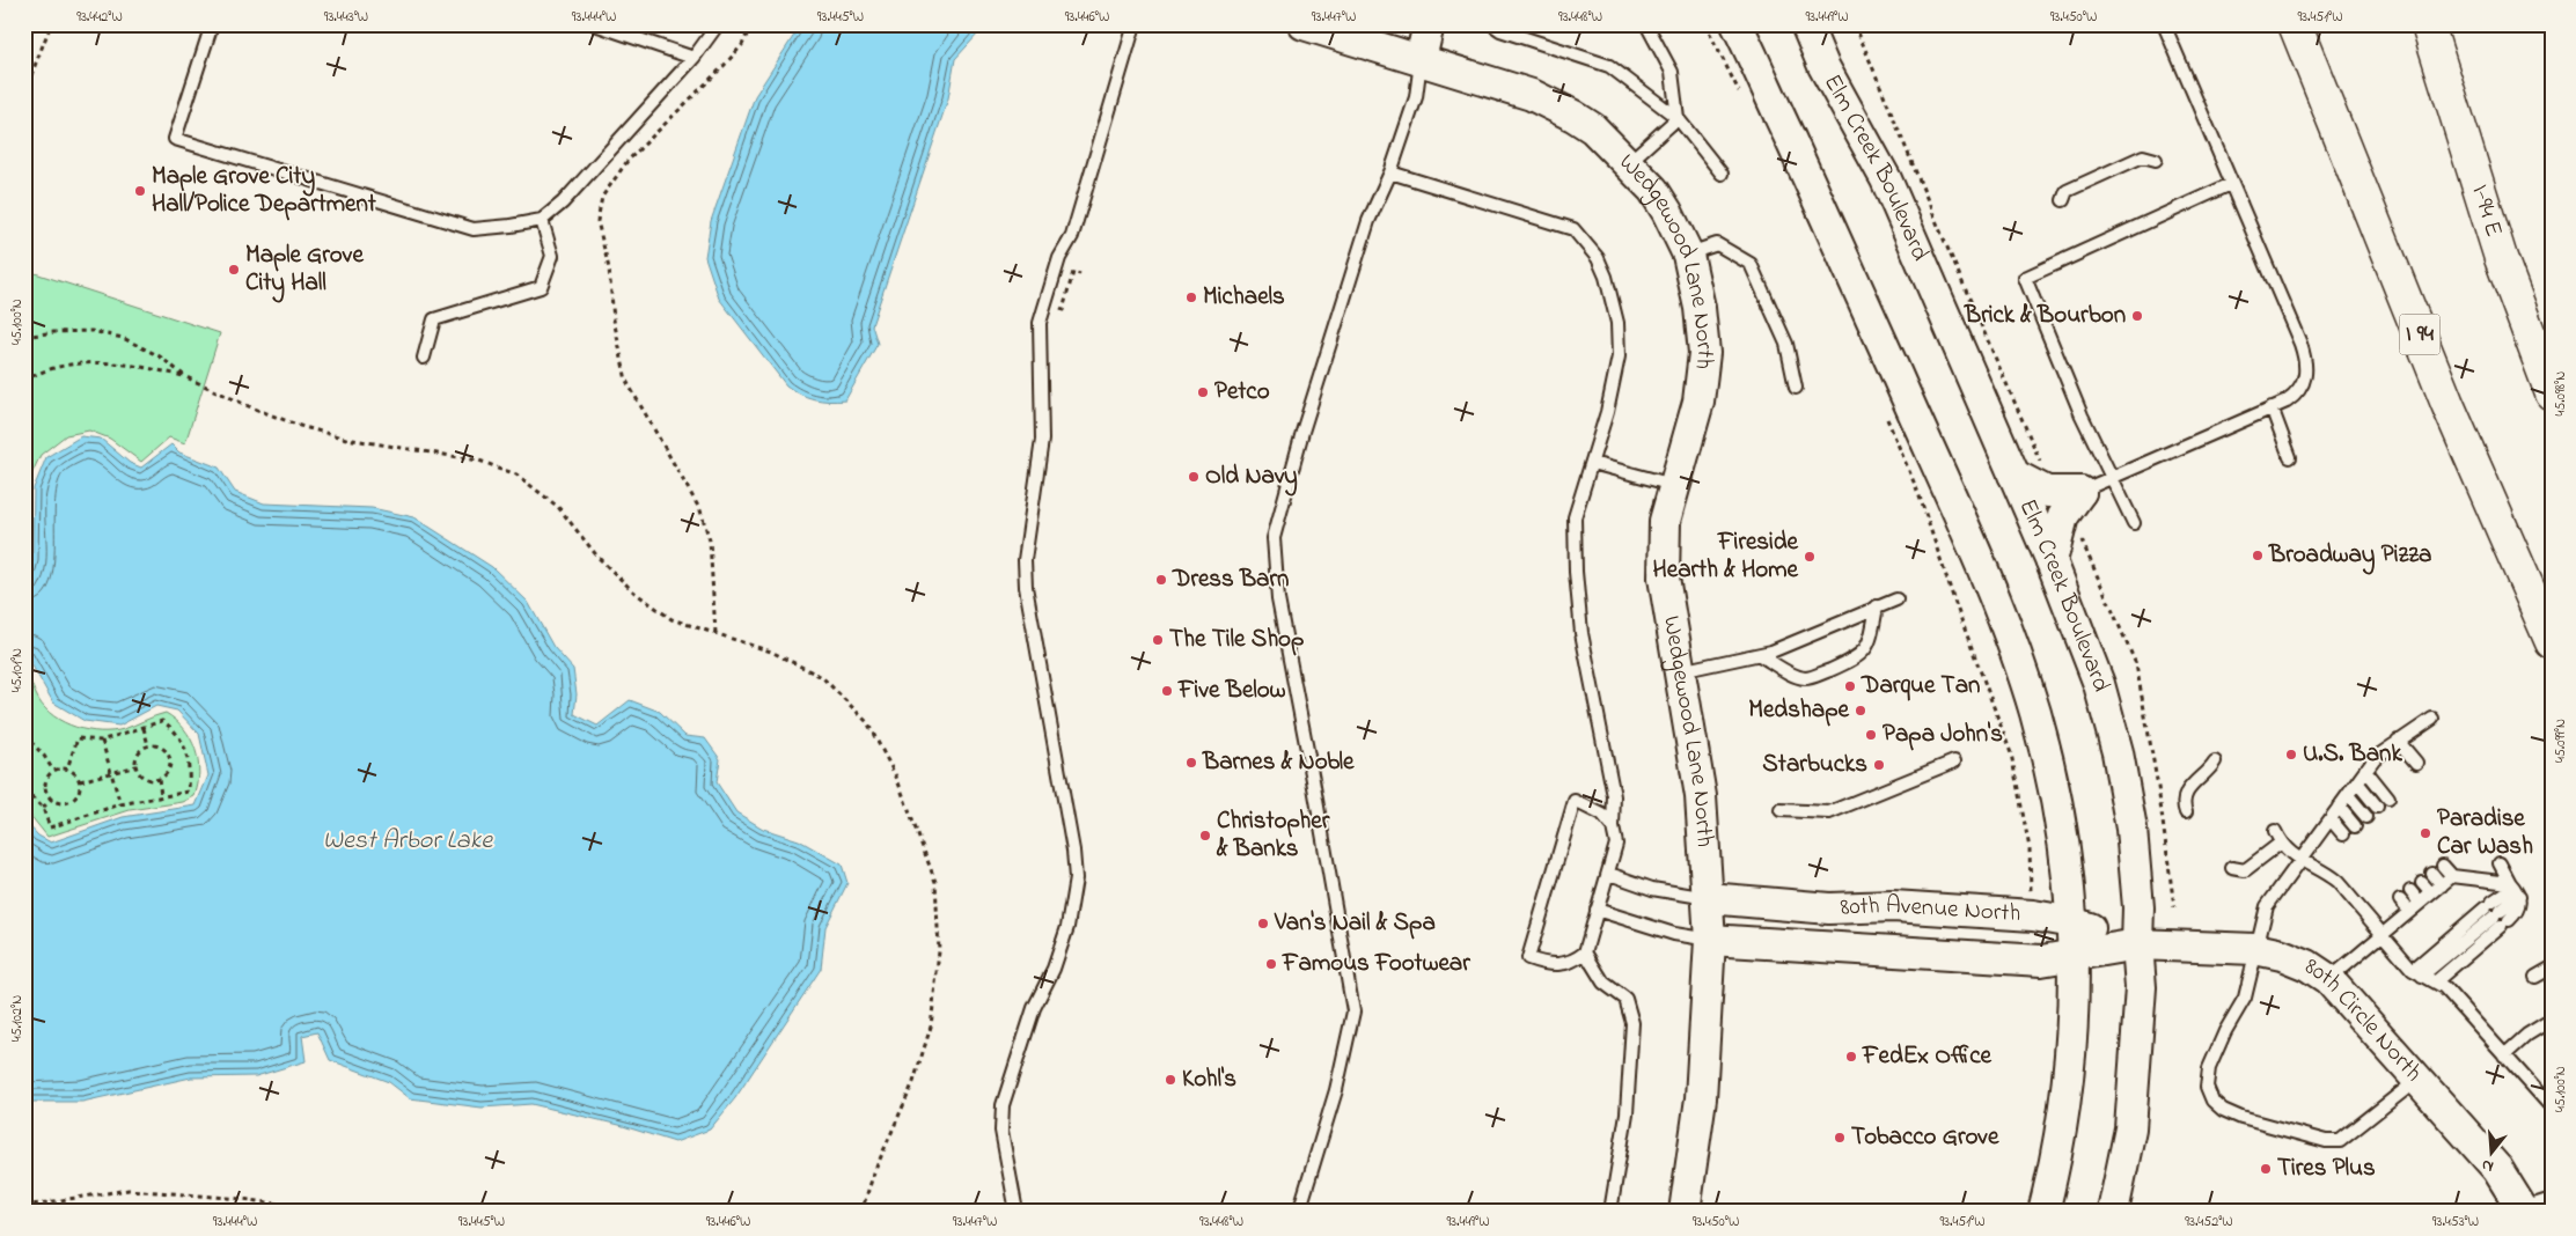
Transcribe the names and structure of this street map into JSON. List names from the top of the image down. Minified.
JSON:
{"streets":{"highway":["I-94 E","I 94"],"street":["Elm Creek Boulevard","Wedgewood Lane North","80th Avenue North","80th Circle North"]},"crossings":[["Elm Creek Boulevard","80th Avenue North"],["Elm Creek Boulevard","80th Circle North"],["Wedgewood Lane North","80th Avenue North"],["80th Avenue North","80th Circle North"]],"water":["West Arbor Lake"],"places":["Maple Grove City Hall/Police Department","Maple Grove City Hall","Michaels","Brick & Bourbon","Petco","Old Navy","Broadway Pizza","Fireside Hearth & Home","Dress Barn","The Tile Shop","Darque Tan","Five Below","Medshape","Papa John's","U.S. Bank","Barnes & Noble","Starbucks","Paradise Car Wash","Christopher & Banks","Van's Nail & Spa","Famous Footwear","FedEx Office","Kohl's","Tobacco Grove","Tires Plus"],"north":"bottom","coordinates":["93.442°W","93.443°W","93.444°W","93.445°W","93.446°W","93.447°W","93.448°W","93.449°W","93.450°W","93.451°W","45.100°N","45.098°N","45.101°N","45.099°N","45.102°N","93.452°W","93.453°W"]}
